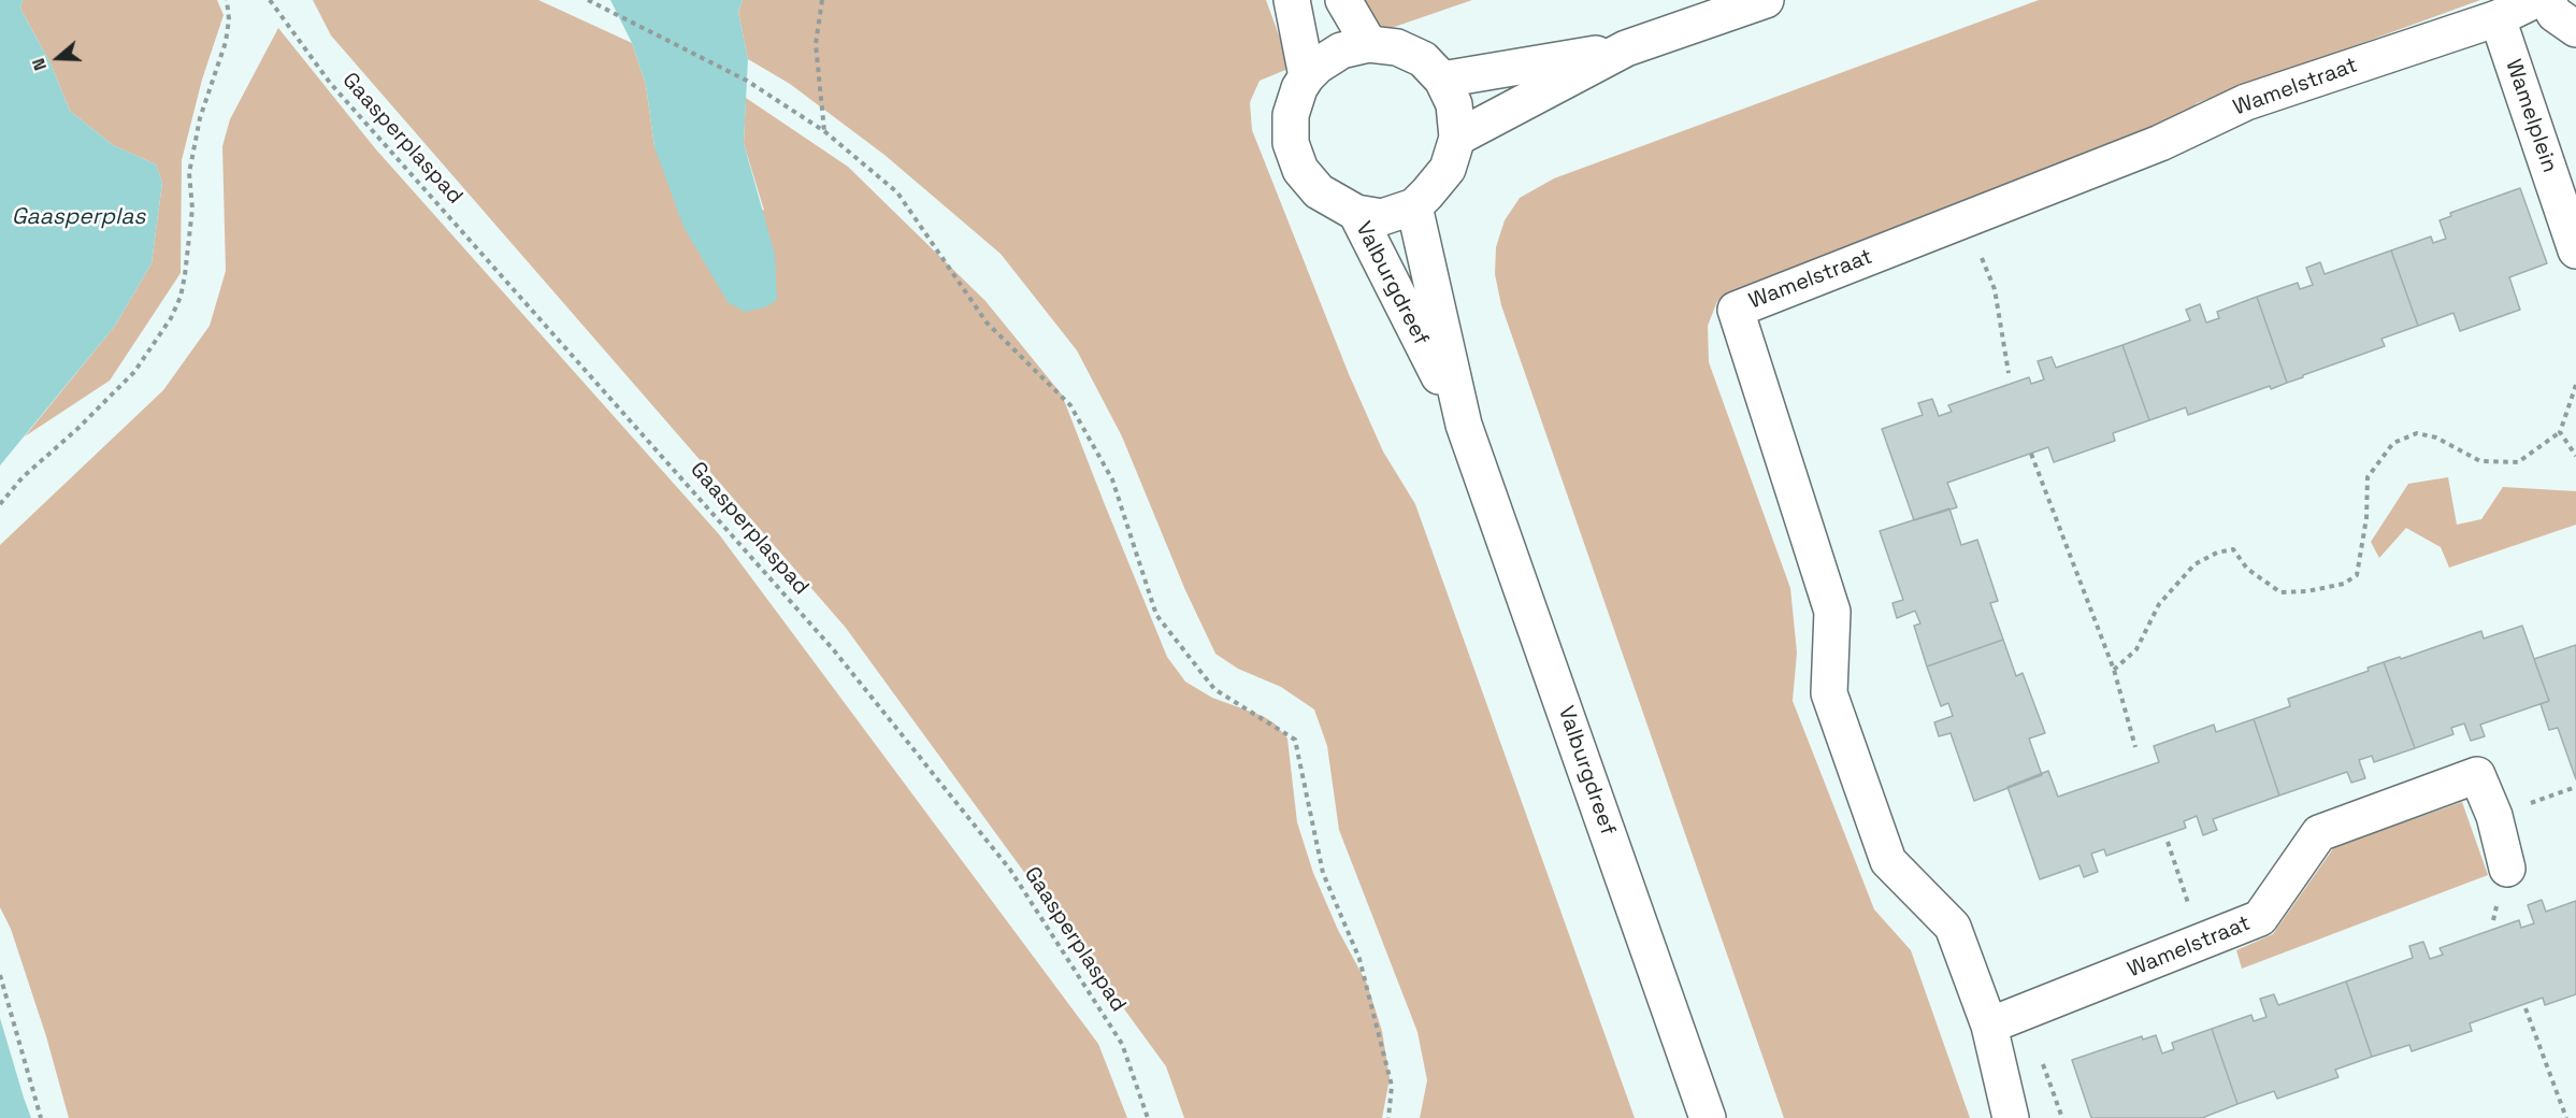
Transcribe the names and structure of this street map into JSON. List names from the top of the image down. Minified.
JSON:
{"streets":{"street":["Wamelstraat","Wamelplein","Valburgdreef"],"path":["Gaasperplaspad"]},"crossings":[["Wamelstraat","Wamelplein"]],"water":["Gaasperplas"],"north":"left"}
